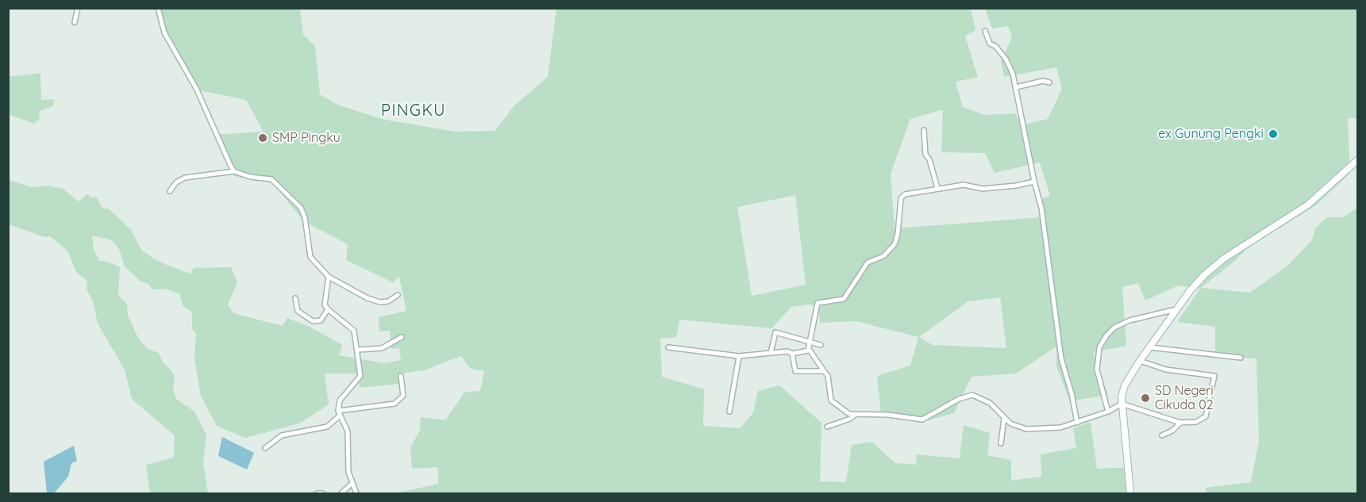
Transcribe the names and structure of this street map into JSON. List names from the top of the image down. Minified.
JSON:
{"districts":["PINGKU"],"places":["ex Gunung Pengki","SMP Pingku","SD Negeri Cikuda 02"]}
